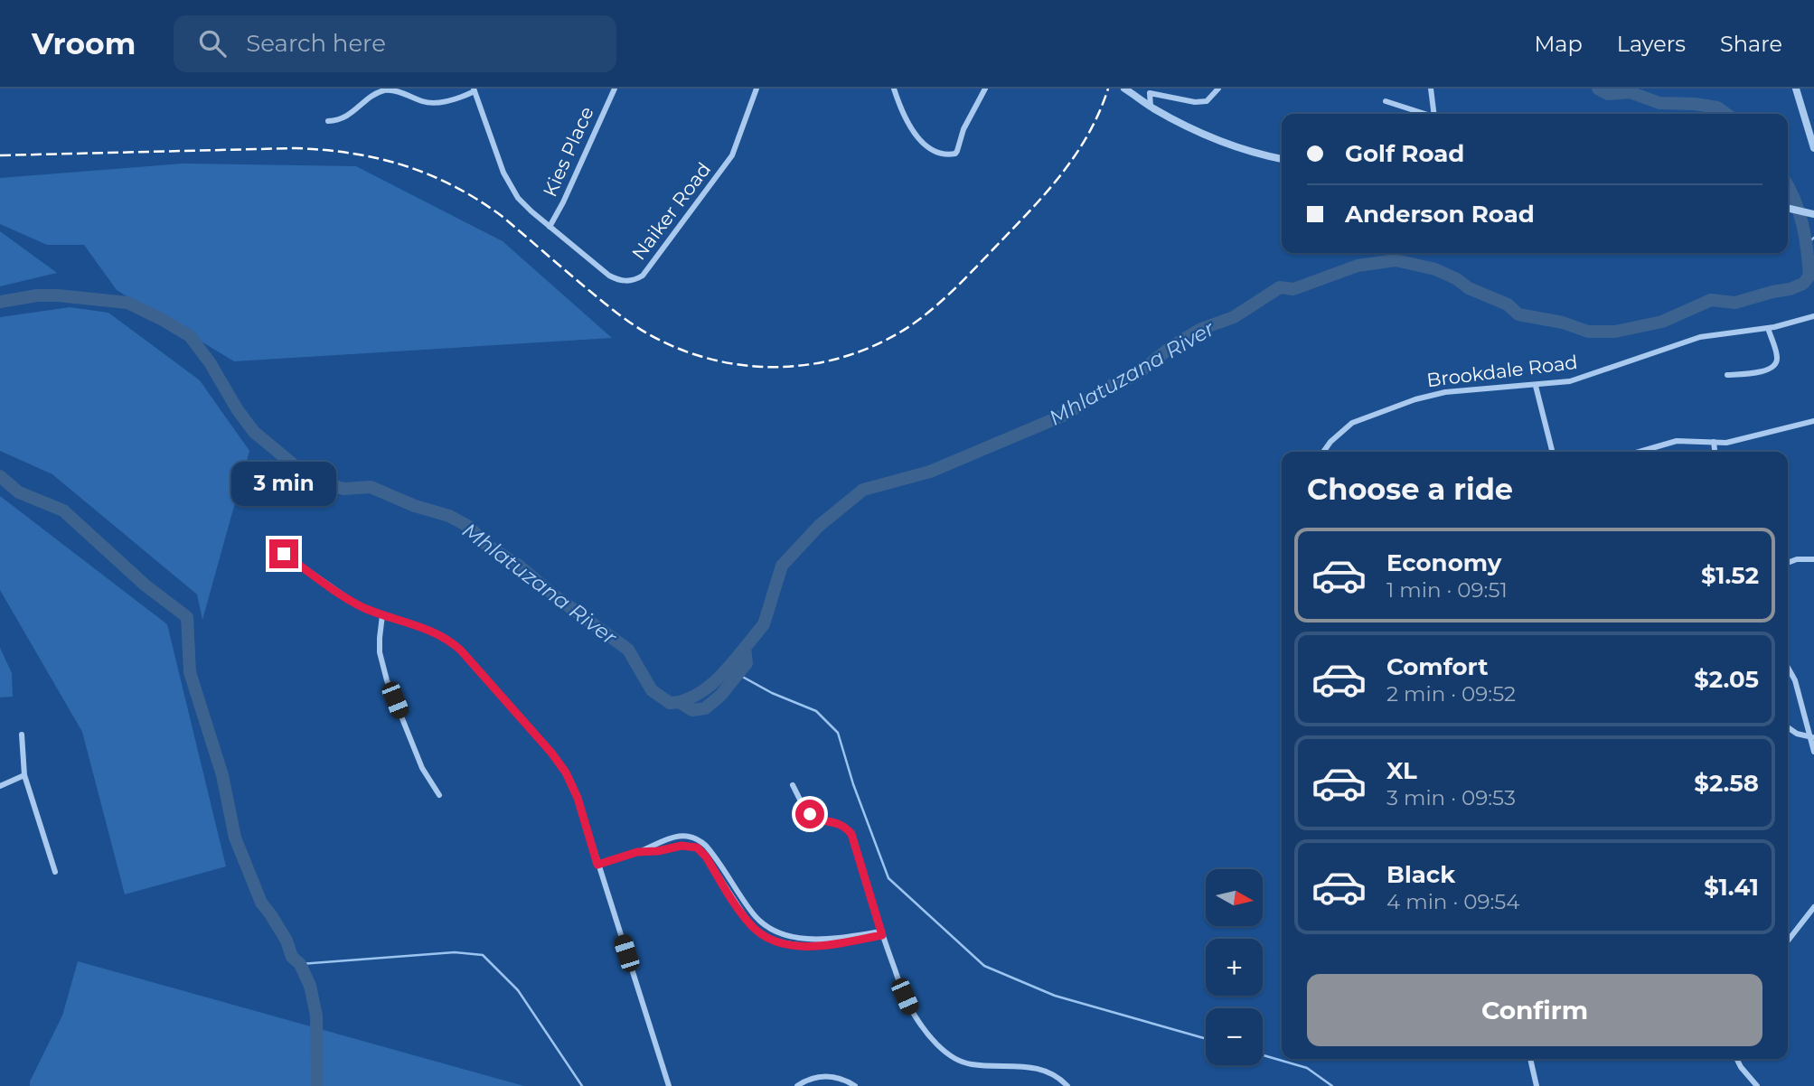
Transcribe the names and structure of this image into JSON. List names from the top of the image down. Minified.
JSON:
{"streets":{"street":["Kies Place","Naiker Road","Brookdale Road"]},"crossings":[["Kies Place","Naiker Road"]],"water":["Mhlatuzana River"],"north":"right","page":{"header":"Vroom","search":"Search here","nav":["Map","Layers","Share"],"banner":["Golf Road","Anderson Road"],"heading":"Choose a ride","bubble":"3 min","list":[{"name":"Economy","note":"1 min · 09:51","value":"$1.52"},{"name":"Comfort","note":"2 min · 09:52","value":"$2.05"},{"name":"XL","note":"3 min · 09:53","value":"$2.58"},{"name":"Black","note":"4 min · 09:54","value":"$1.41"}],"map_buttons":["+","−"],"buttons":"Confirm"}}
